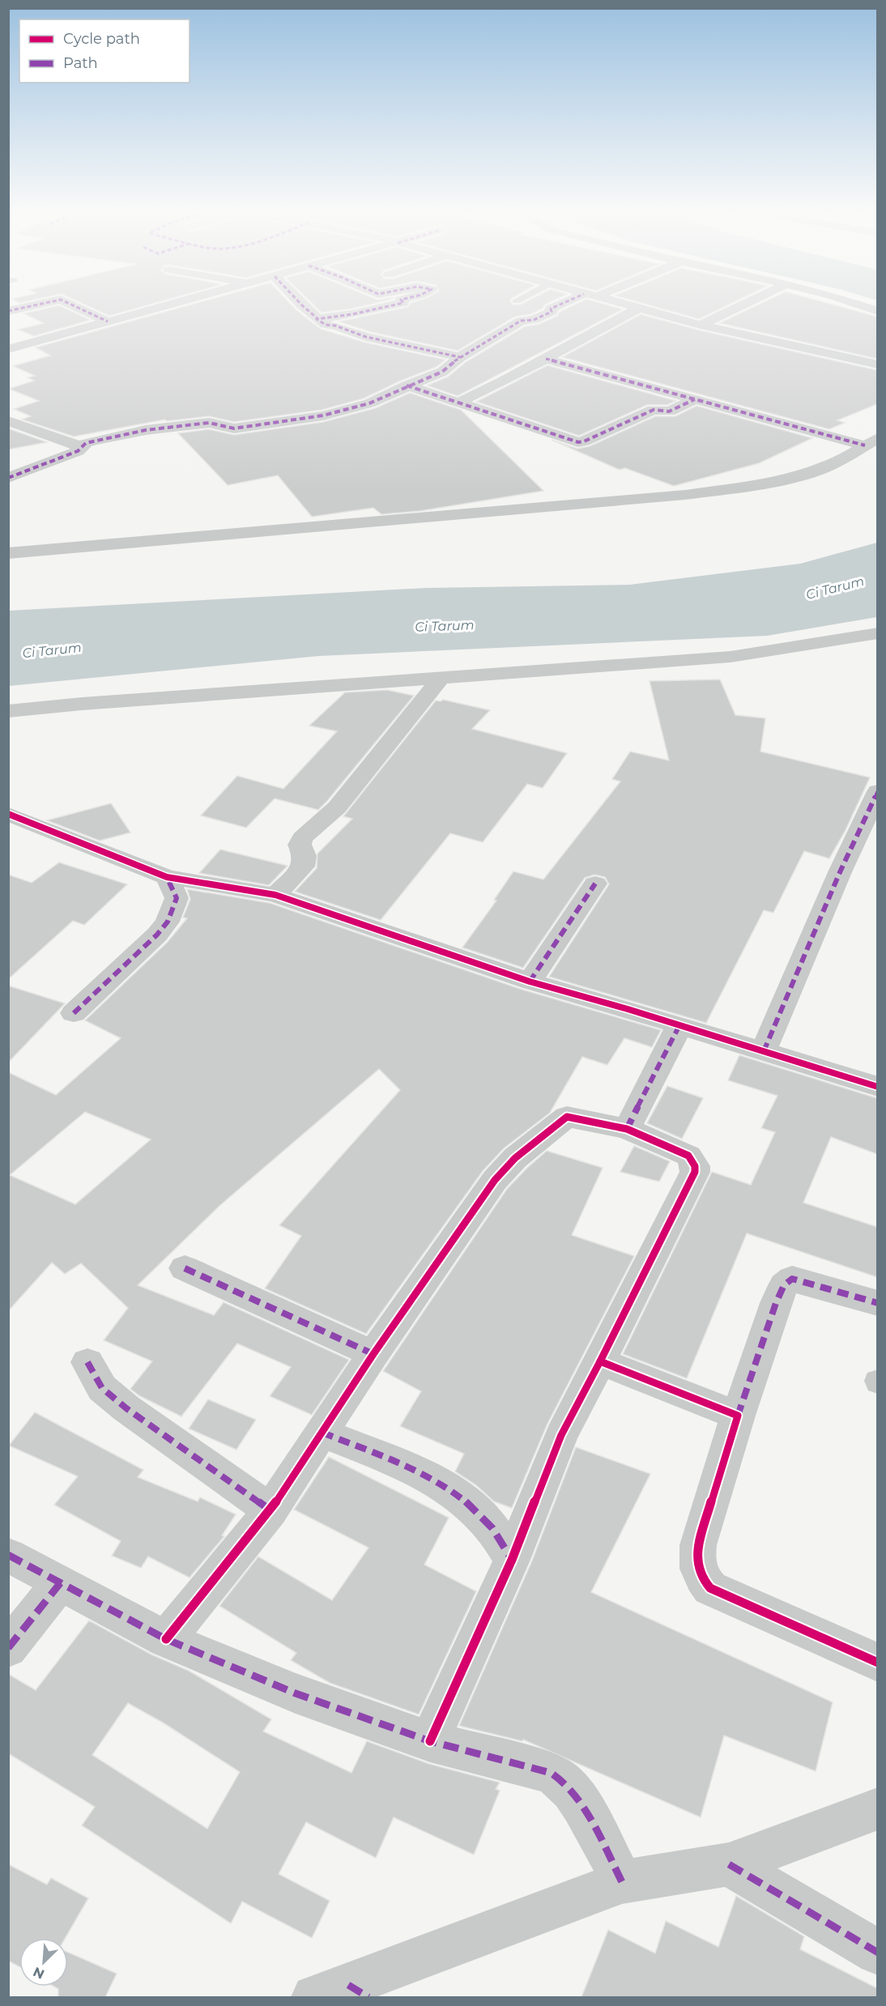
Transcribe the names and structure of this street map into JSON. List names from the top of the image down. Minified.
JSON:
{"water":["Ci Tarum"],"legend":["Cycle path","Path"],"north":"bottom left"}
